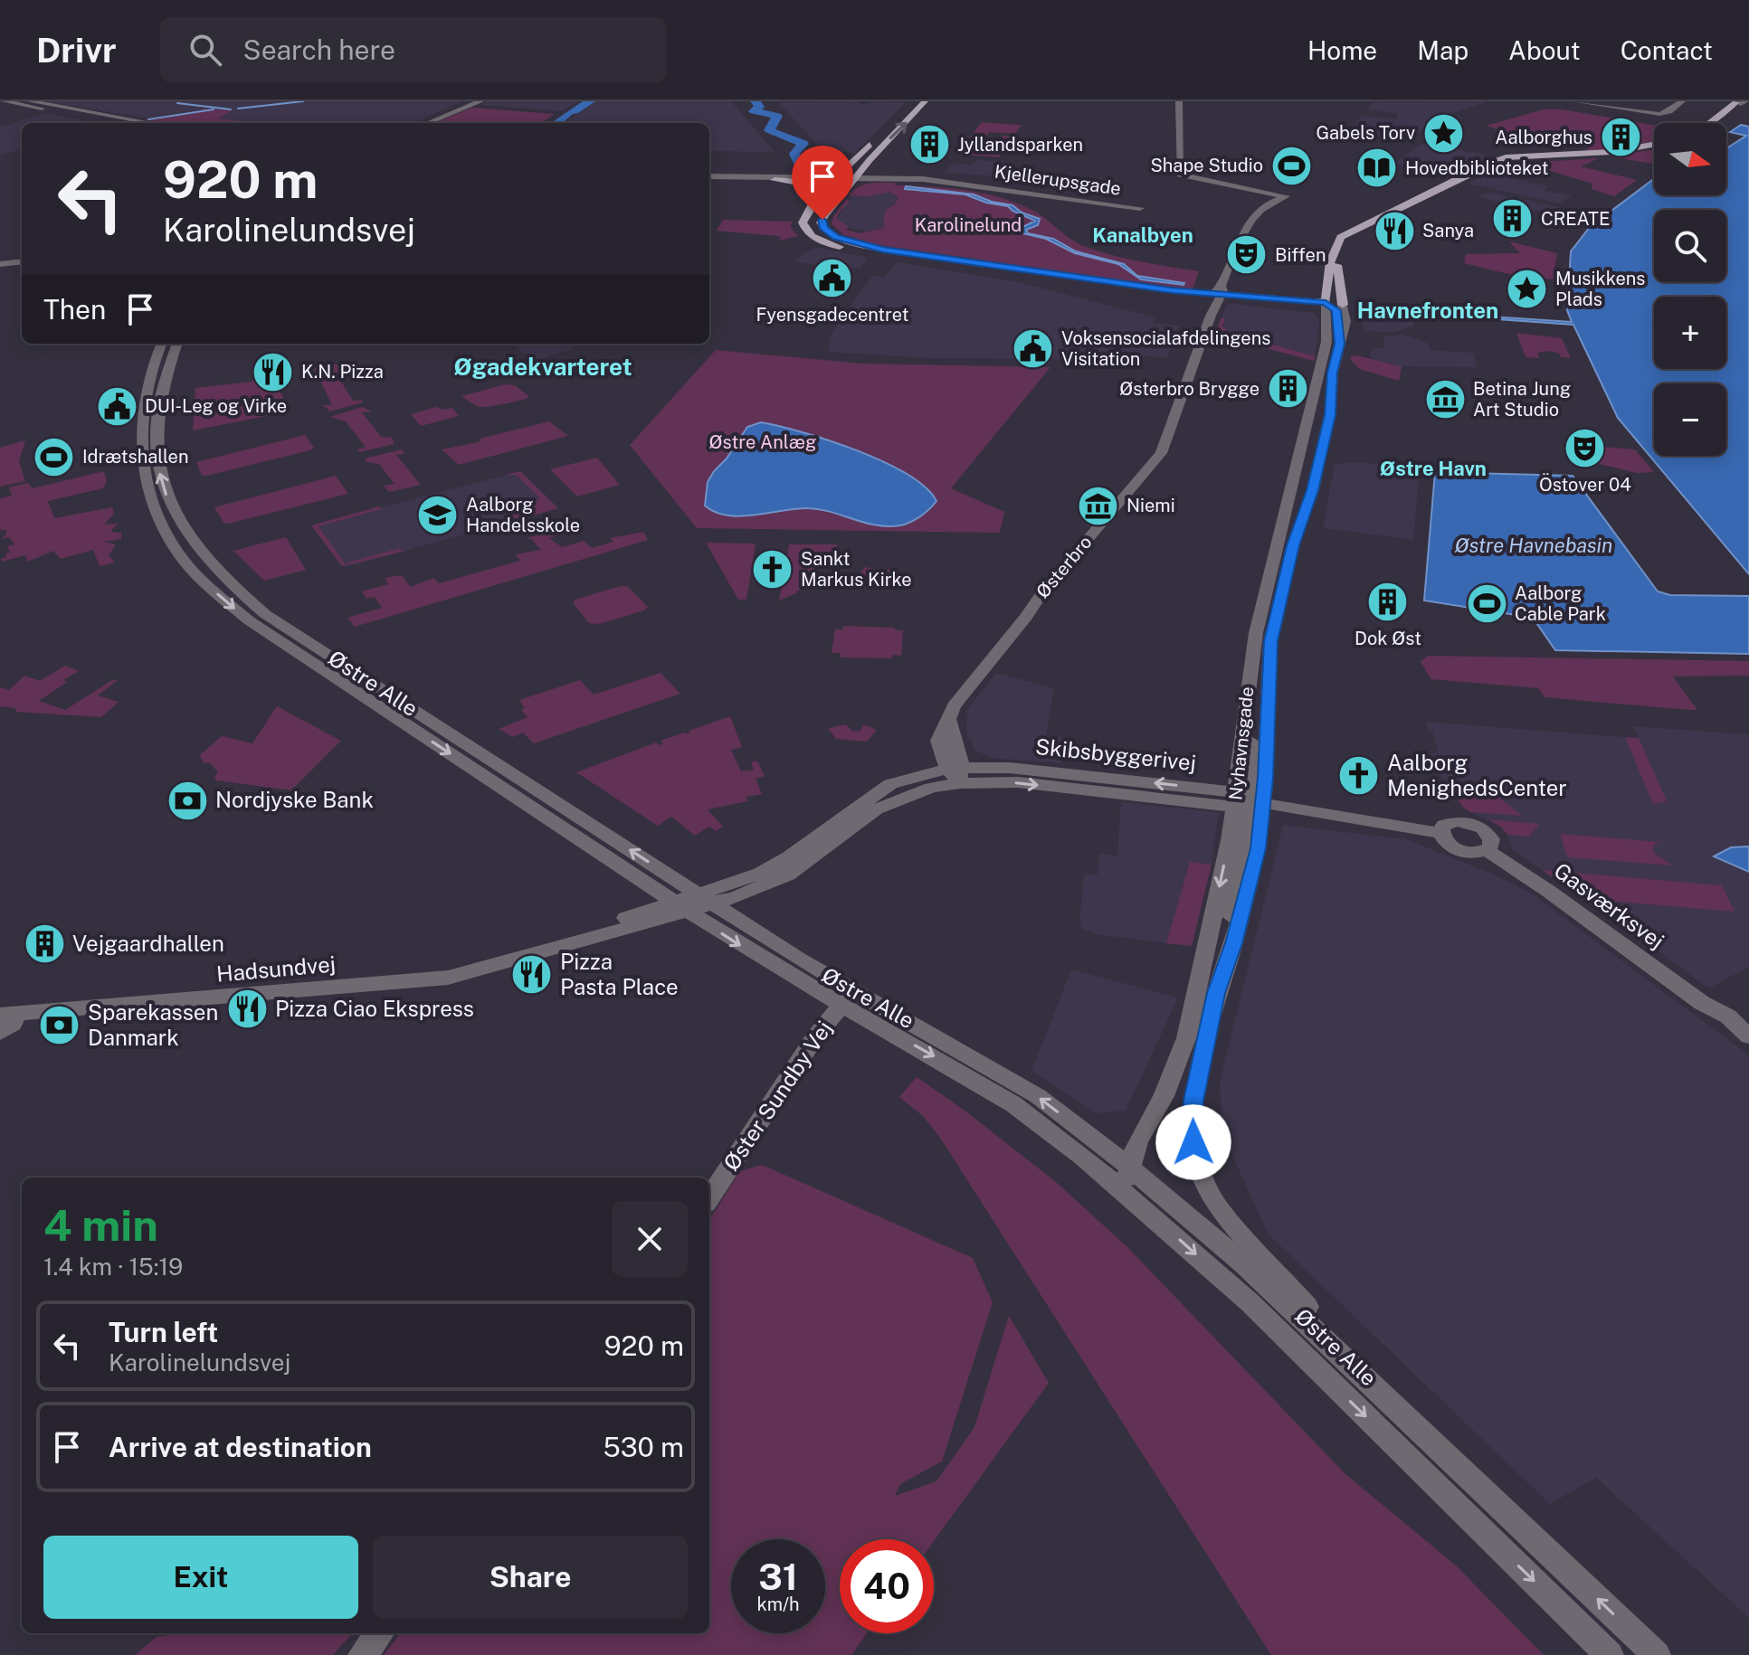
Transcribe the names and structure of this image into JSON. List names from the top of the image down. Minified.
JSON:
{"streets":{"main road":["Nyhavnsgade"],"street":["Kjellerupsgade","Østerbro","Østre Alle","Skibsbyggerivej","Gasværksvej","Hadsundvej","Øster Sundby Vej"]},"crossings":[["Østerbro","Skibsbyggerivej"],["Østre Alle","Nyhavnsgade"],["Østre Alle","Hadsundvej"],["Østre Alle","Øster Sundby Vej"],["Nyhavnsgade","Skibsbyggerivej"]],"districts":["Kanalbyen","Havnefronten","Øgadekvarteret","Østre Havn"],"water":["Østre Havnebasin"],"parks":["Karolinelund","Østre Anlæg"],"places":{"place":["Gabels Torv","Musikkens Plads"],"building":["Aalborghus","Jyllandsparken","CREATE","Østerbro Brygge","Dok Øst","Vejgaardhallen"],"sports":["Shape Studio","Idrætshallen","Aalborg Cable Park"],"library":["Hovedbiblioteket"],"restaurant":["Sanya","K.N. Pizza","Pizza Pasta Place","Pizza Ciao Ekspress"],"theatre":["Biffen","Östover 04"],"public building":["Fyensgadecentret","Voksensocialafdelingens Visitation","DUI-Leg og Virke"],"museum":["Betina Jung Art Studio","Niemi"],"school or university":["Aalborg Handelsskole"],"church":["Sankt Markus Kirke","Aalborg MenighedsCenter"],"bank":["Nordjyske Bank","Sparekassen Danmark"]},"north":"right","page":{"header":"Drivr","search":"Search here","nav":["Home","Map","About","Contact"],"map_buttons":["+","−"],"turn":["920 m","Karolinelundsvej"],"then":"Then","heading":["4 min","1.4 km · 15:19"],"list":[{"name":"Turn left","note":"Karolinelundsvej","value":"920 m"},{"name":"Arrive at destination","value":"530 m"}],"buttons":["Exit","Share"],"speed":"31 km/h","limit":"40"}}
